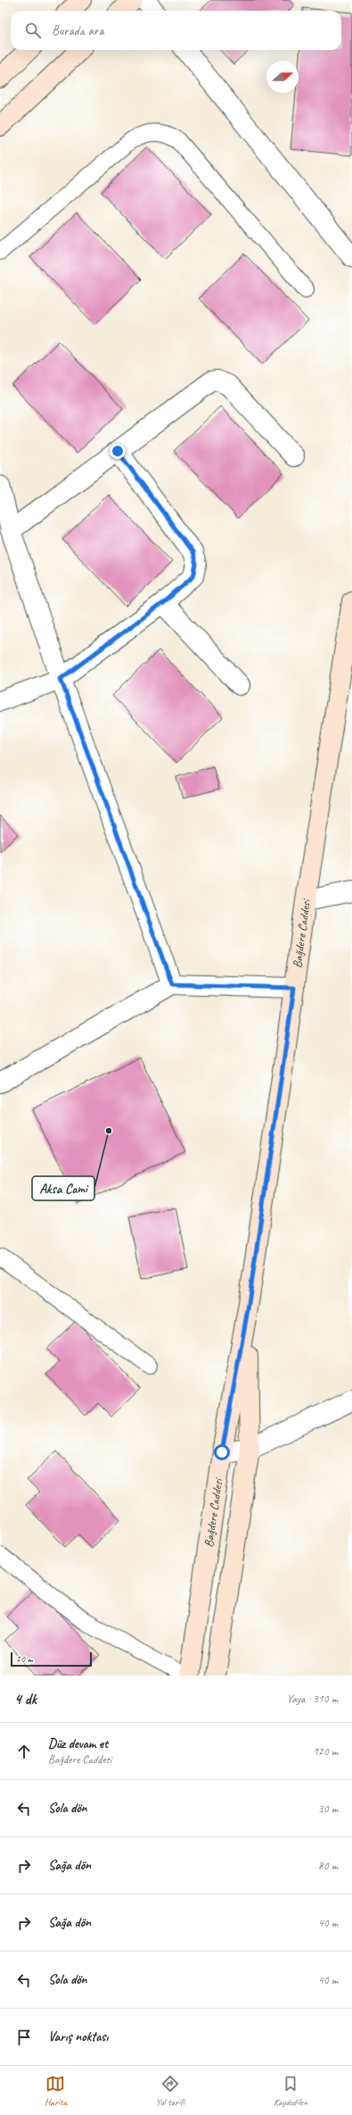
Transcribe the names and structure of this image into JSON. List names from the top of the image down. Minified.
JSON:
{"streets":{"main road":["Bağdere Caddesi"]},"places":["Aksa Cami"],"scale_bar":"20 m","north":"right","page":{"search":"Burada ara","scale":"20 m","heading":["4 dk","Yaya · 310 m"],"list":[["Düz devam et","Bağdere Caddesi","120 m"],["Sola dön","30 m"],["Sağa dön","80 m"],["Sağa dön","40 m"],["Sola dön","40 m"],"Varış noktası"],"nav":["Harita","Yol tarifi","Kaydedilen"]}}
